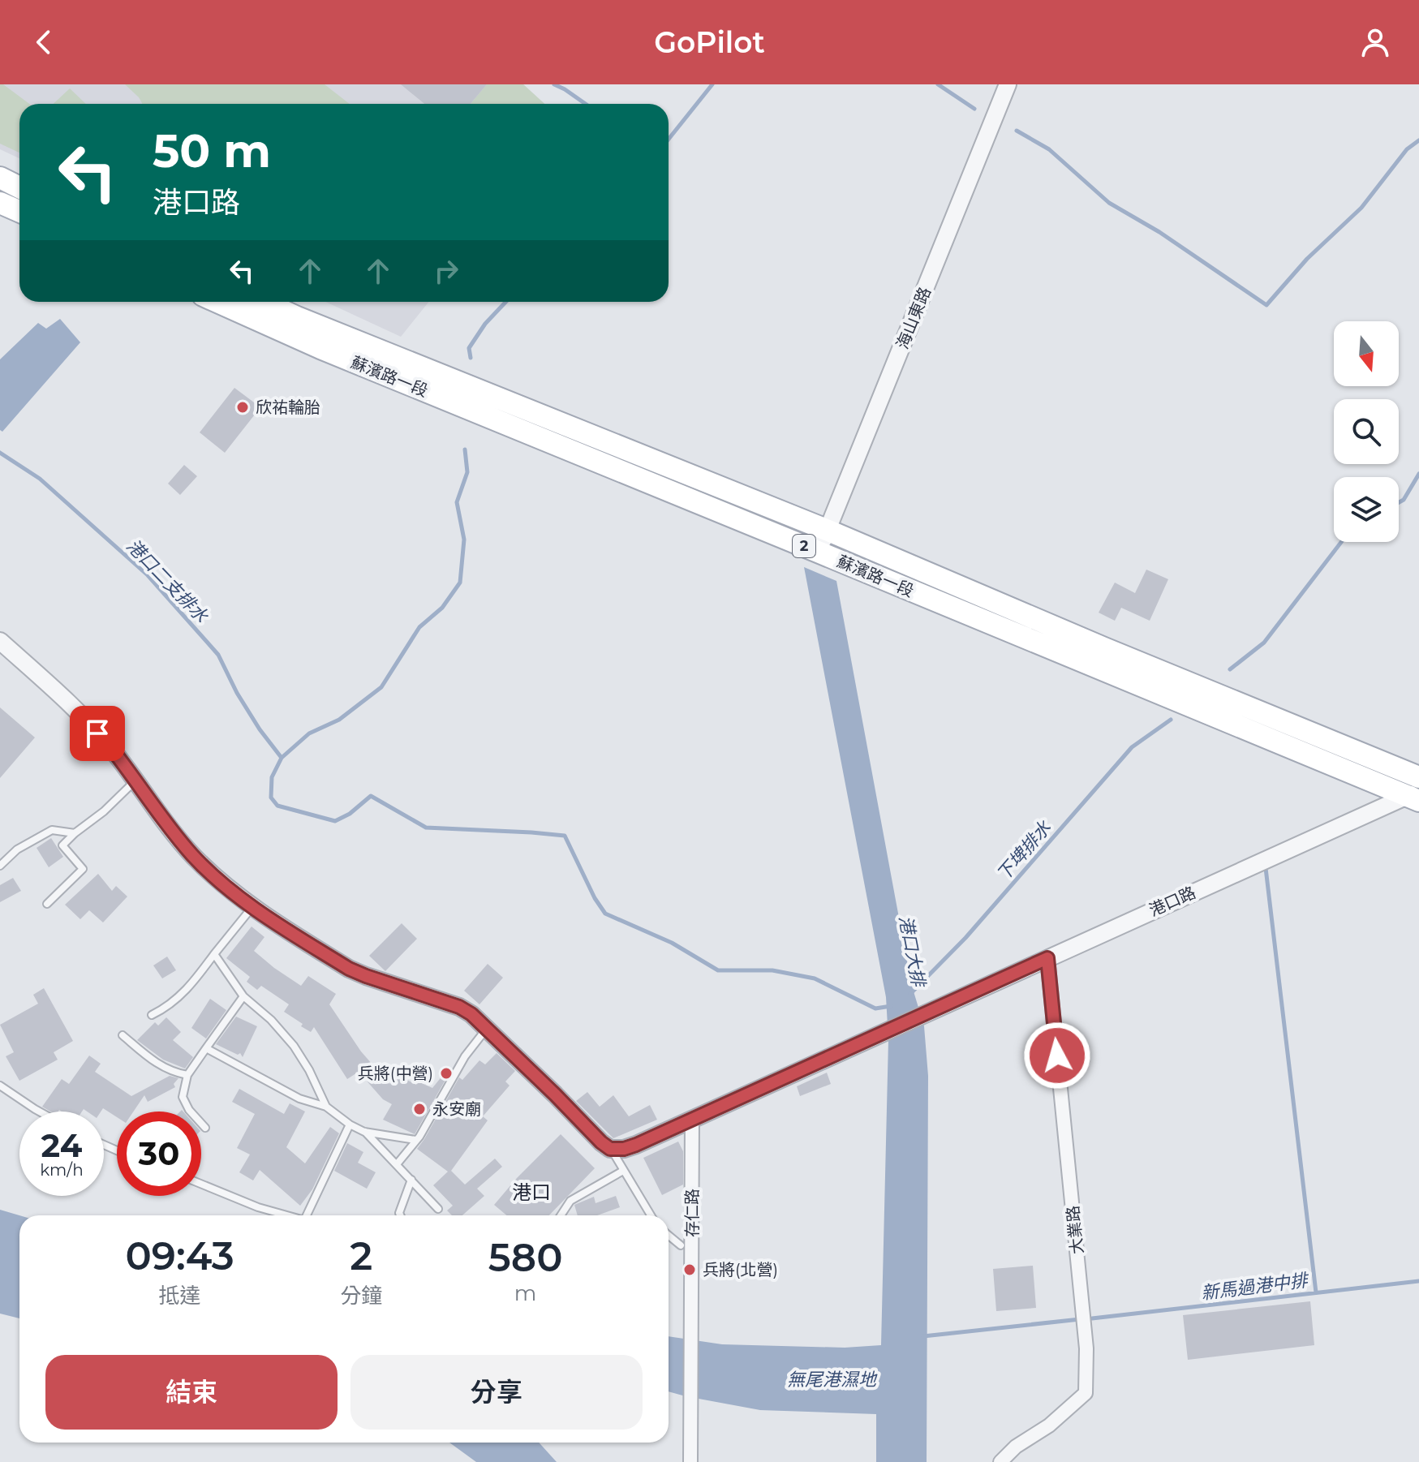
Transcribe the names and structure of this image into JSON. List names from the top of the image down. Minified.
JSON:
{"streets":{"main road":["蘇濱路一段","2"],"street":["海山東路","港口路","存仁路","大業路"]},"crossings":[["海山東路","蘇濱路一段"],["蘇濱路一段","港口路"],["港口路","存仁路"],["港口路","大業路"]],"districts":["港口"],"water":["港口二支排水","下埤排水","港口大排","新馬過港中排","無尾港濕地"],"places":["欣祐輪胎","兵將(中營)","永安廟","兵將(北營)"],"north":"bottom","page":{"header":"GoPilot","turn":["50 m","港口路"],"speed":"24 km/h","limit":"30","eta":["09:43","抵達","2","分鐘","580","m"],"buttons":["結束","分享"]}}
